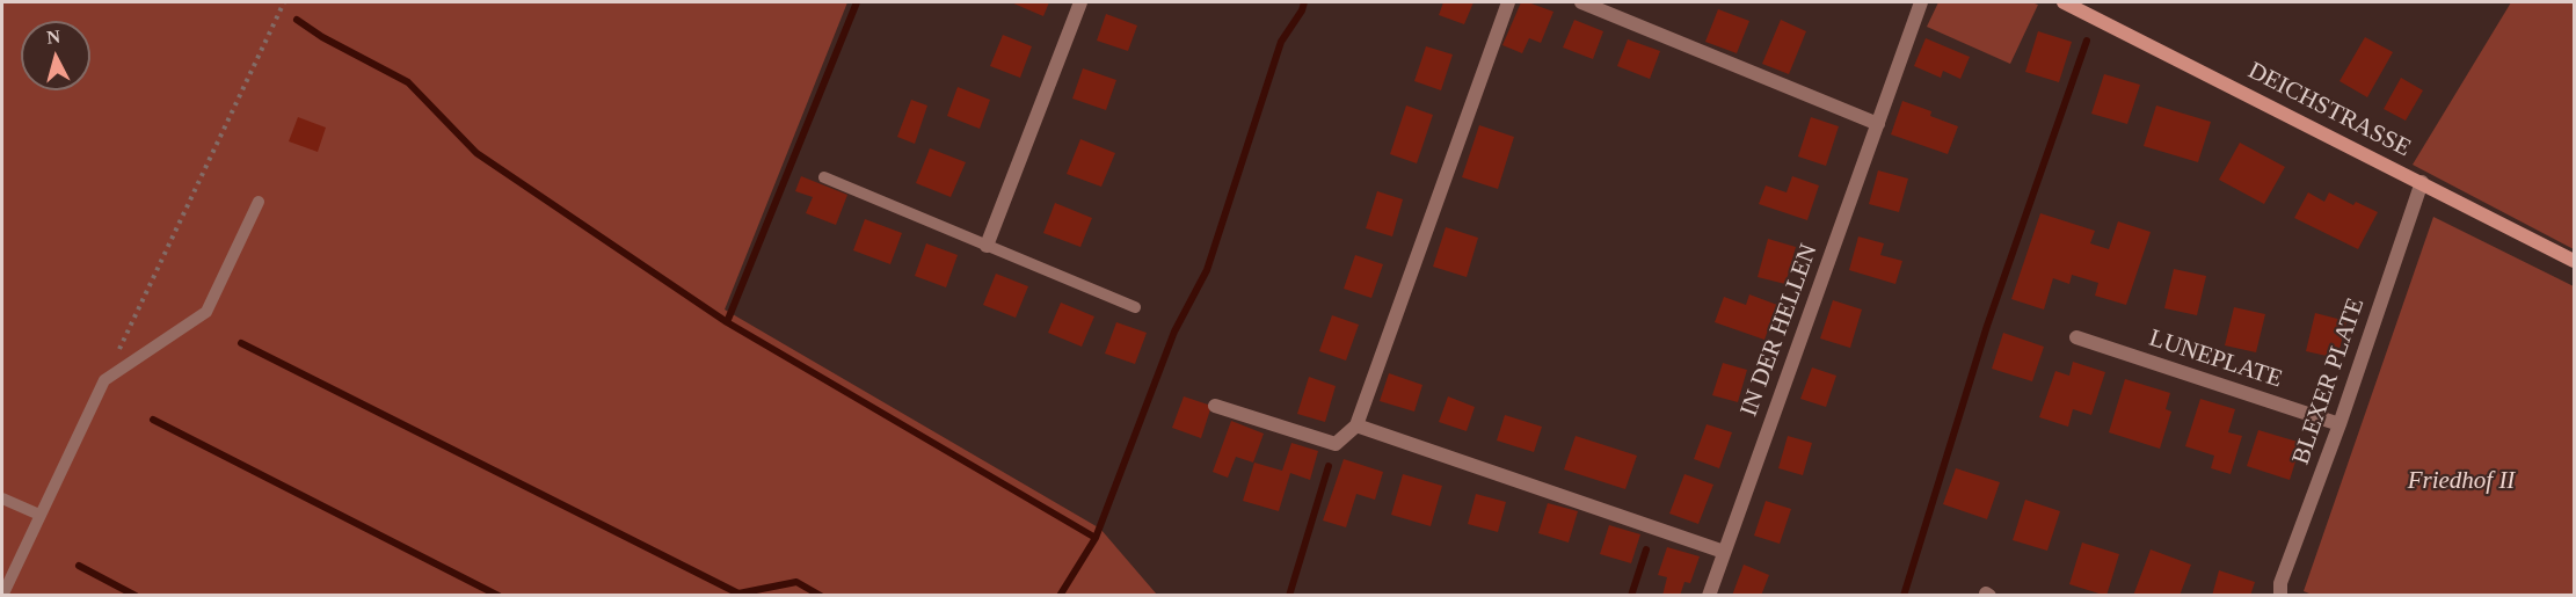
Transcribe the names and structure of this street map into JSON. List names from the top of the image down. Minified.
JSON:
{"streets":{"street":["DEICHSTRASSE","IN DER HELLEN","LUNEPLATE","BLEXER PLATE"]},"crossings":[["DEICHSTRASSE","BLEXER PLATE"],["LUNEPLATE","BLEXER PLATE"]],"parks":["Friedhof II"],"north":"top"}
